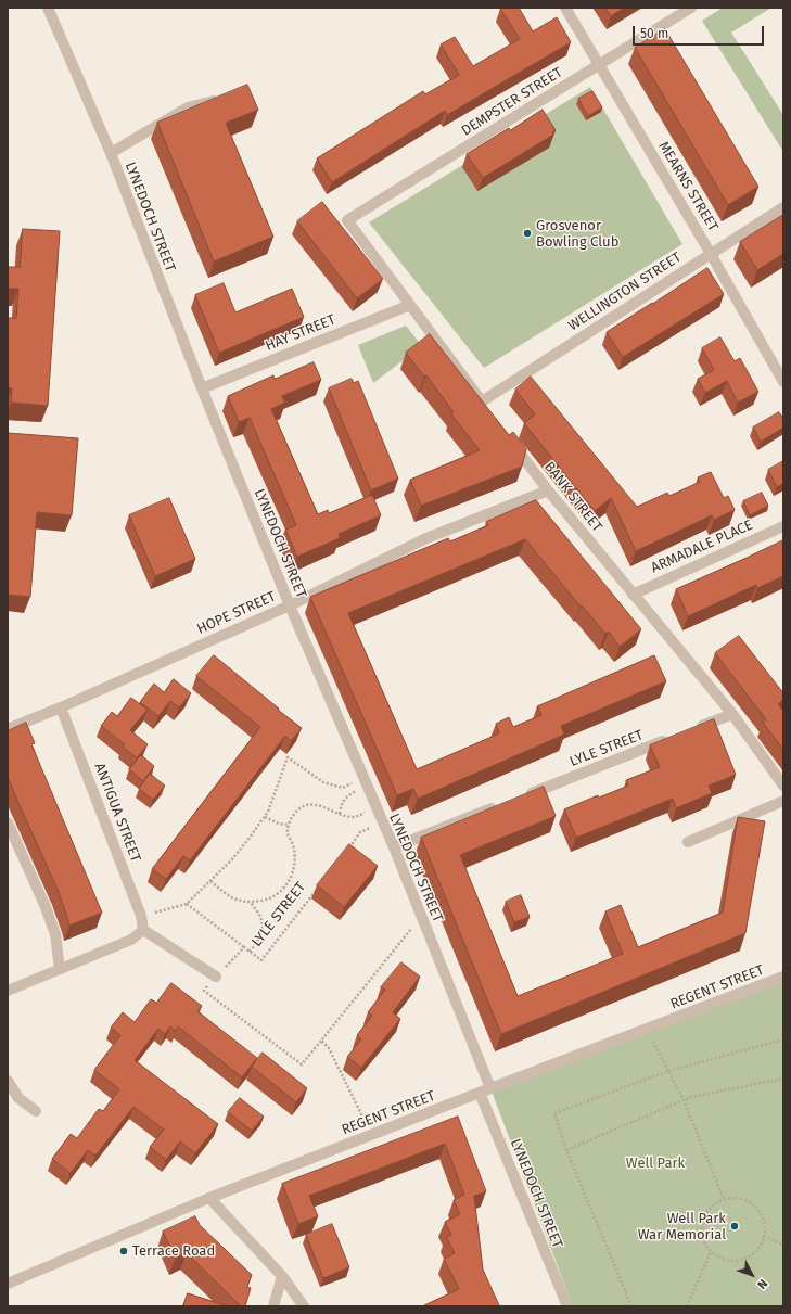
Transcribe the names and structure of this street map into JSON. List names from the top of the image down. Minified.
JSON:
{"streets":{"street":["DEMPSTER STREET","MEARNS STREET","LYNEDOCH STREET","WELLINGTON STREET","HAY STREET","BANK STREET","ARMADALE PLACE","HOPE STREET","LYLE STREET","ANTIGUA STREET","REGENT STREET"]},"crossings":[["DEMPSTER STREET","MEARNS STREET"],["DEMPSTER STREET","WELLINGTON STREET"],["DEMPSTER STREET","HAY STREET"],["MEARNS STREET","WELLINGTON STREET"],["LYNEDOCH STREET","HAY STREET"],["LYNEDOCH STREET","HOPE STREET"],["LYNEDOCH STREET","REGENT STREET"],["WELLINGTON STREET","HAY STREET"],["BANK STREET","ARMADALE PLACE"],["BANK STREET","HOPE STREET"],["HOPE STREET","ANTIGUA STREET"]],"parks":["Well Park"],"places":["Grosvenor Bowling Club","Well Park War Memorial","Terrace Road"],"scale_bar":"50 m","north":"bottom right"}
